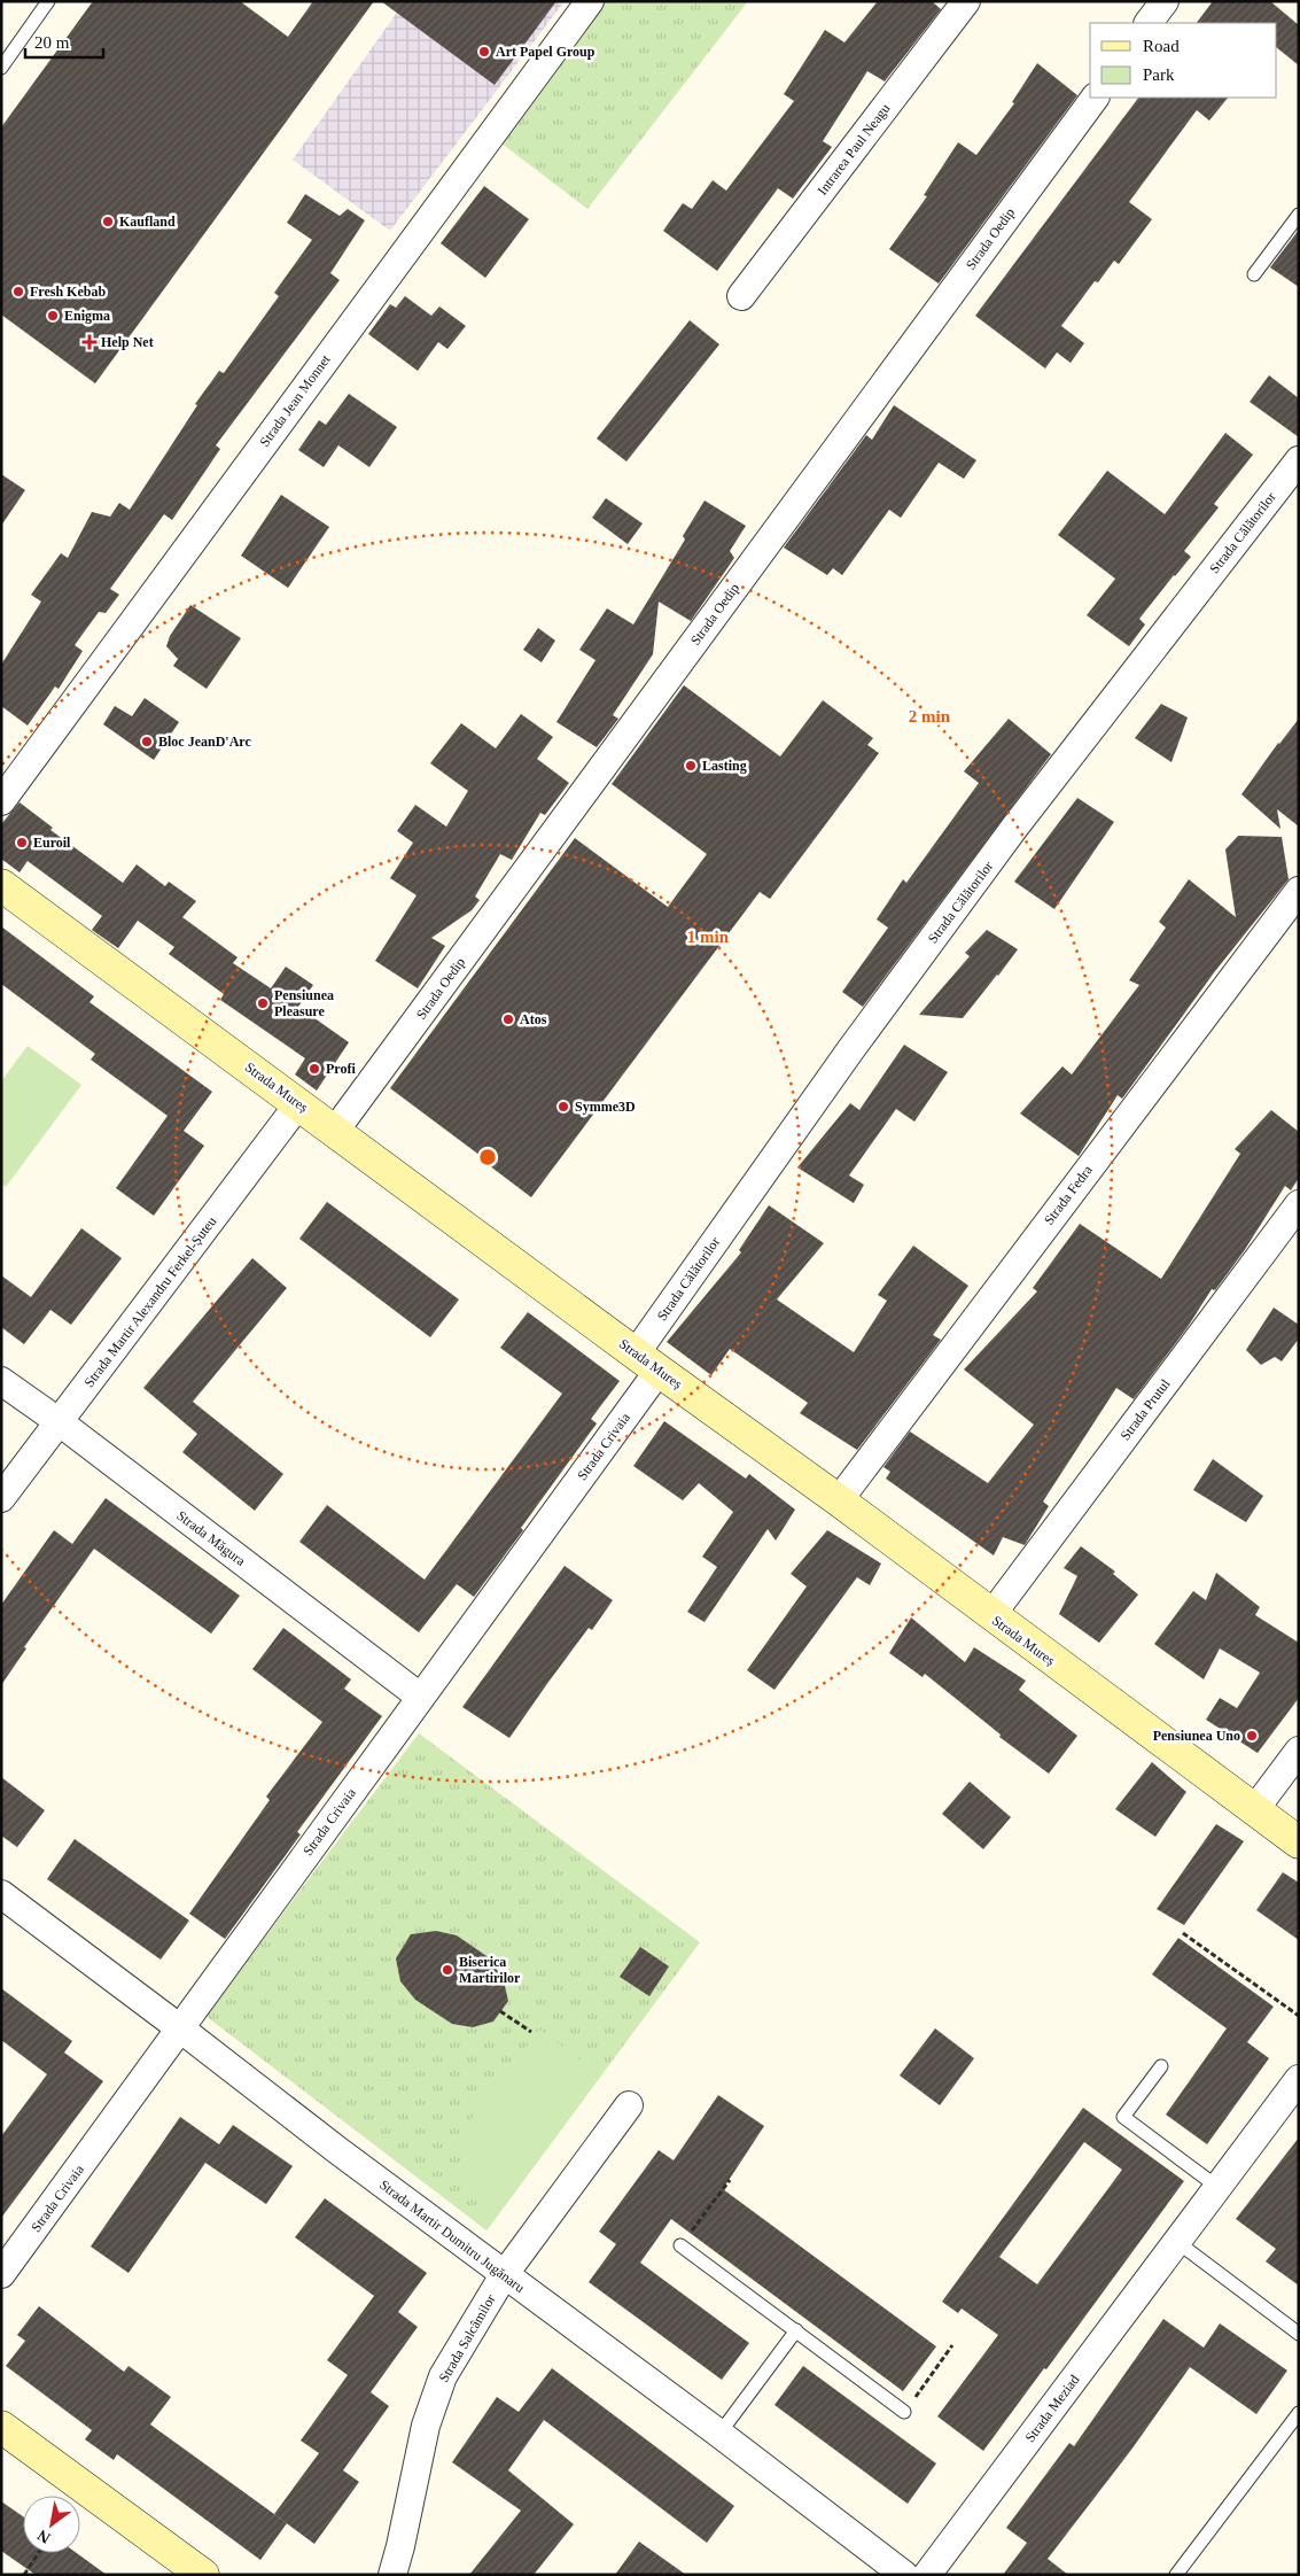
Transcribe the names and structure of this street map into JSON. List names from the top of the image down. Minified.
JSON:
{"streets":{"street":["Intrarea Paul Neagu","Strada Oedip","Strada Jean Monnet","Strada Călătorilor","Strada Mureș","Strada Fedra","Strada Martir Alexandru Ferkel-Șuteu","Strada Prutul","Strada Crivaia","Strada Măgura","Strada Martir Dumitru Jugănaru","Strada Salcâmilor","Strada Meziad"]},"crossings":[["Strada Oedip","Strada Mureș"],["Strada Călătorilor","Strada Mureș"],["Strada Călătorilor","Strada Crivaia"],["Strada Mureș","Strada Fedra"],["Strada Mureș","Strada Martir Alexandru Ferkel-Șuteu"],["Strada Mureș","Strada Prutul"],["Strada Mureș","Strada Crivaia"],["Strada Martir Alexandru Ferkel-Șuteu","Strada Măgura"],["Strada Crivaia","Strada Măgura"],["Strada Crivaia","Strada Martir Dumitru Jugănaru"],["Strada Martir Dumitru Jugănaru","Strada Salcâmilor"]],"places":{"other":["Art Papel Group","Kaufland","Fresh Kebab","Enigma","Bloc JeanD'Arc","Lasting","Euroil","Pensiunea Pleasure","Atos","Profi","Symme3D","Pensiunea Uno","Biserica Martirilor"],"health":["Help Net"]},"legend":["Road","Park"],"scale_bar":"20 m","north":"bottom left","rings":["2 min","1 min"]}
